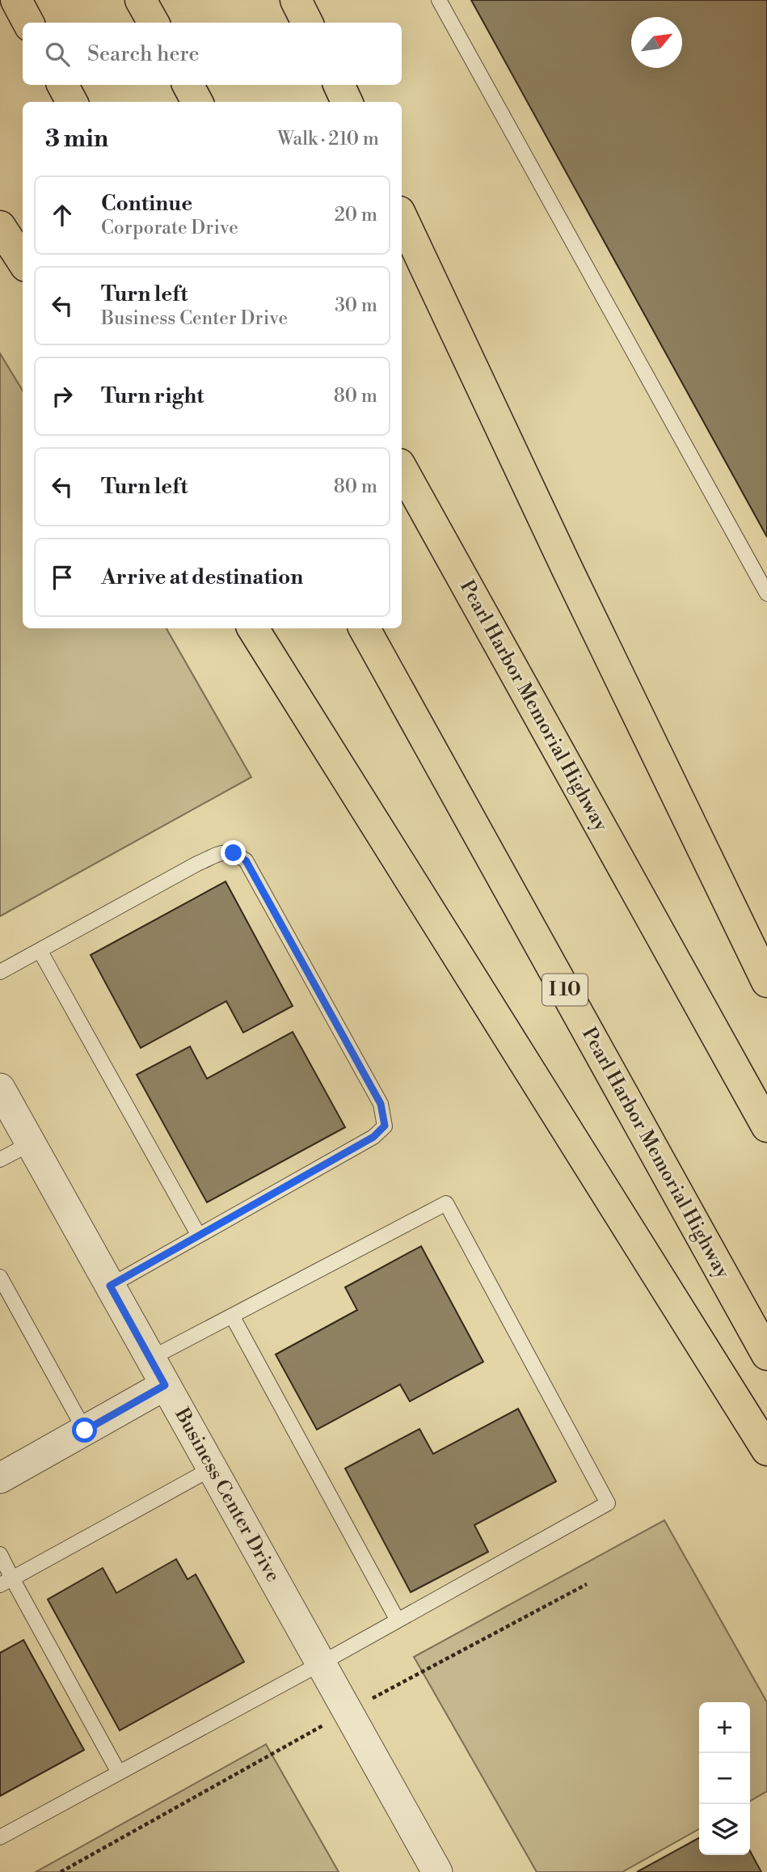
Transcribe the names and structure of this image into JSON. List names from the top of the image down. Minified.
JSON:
{"streets":{"highway":["Pearl Harbor Memorial Highway","I 10"],"street":["Business Center Drive"]},"north":"top right","page":{"search":"Search here","heading":["3 min","Walk · 210 m"],"list":[["Continue","Corporate Drive","20 m"],["Turn left","Business Center Drive","30 m"],["Turn right","80 m"],["Turn left","80 m"],"Arrive at destination"],"map_buttons":["+","−"]}}
